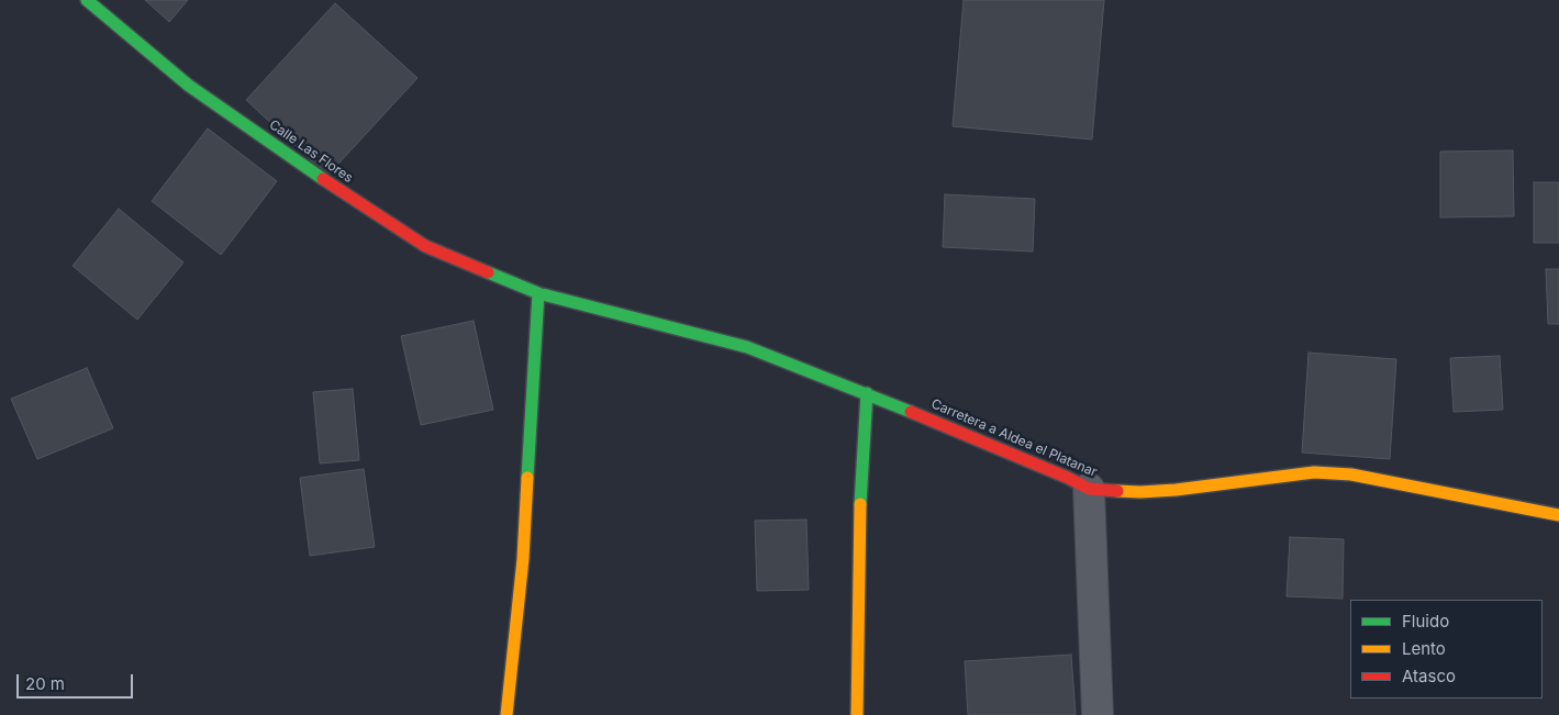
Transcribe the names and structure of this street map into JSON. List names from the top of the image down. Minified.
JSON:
{"streets":{"street":["Calle Las Flores","Carretera a Aldea el Platanar"]},"crossings":[["Calle Las Flores","Carretera a Aldea el Platanar"]],"legend":["Fluido","Lento","Atasco"],"scale_bar":"20 m"}
